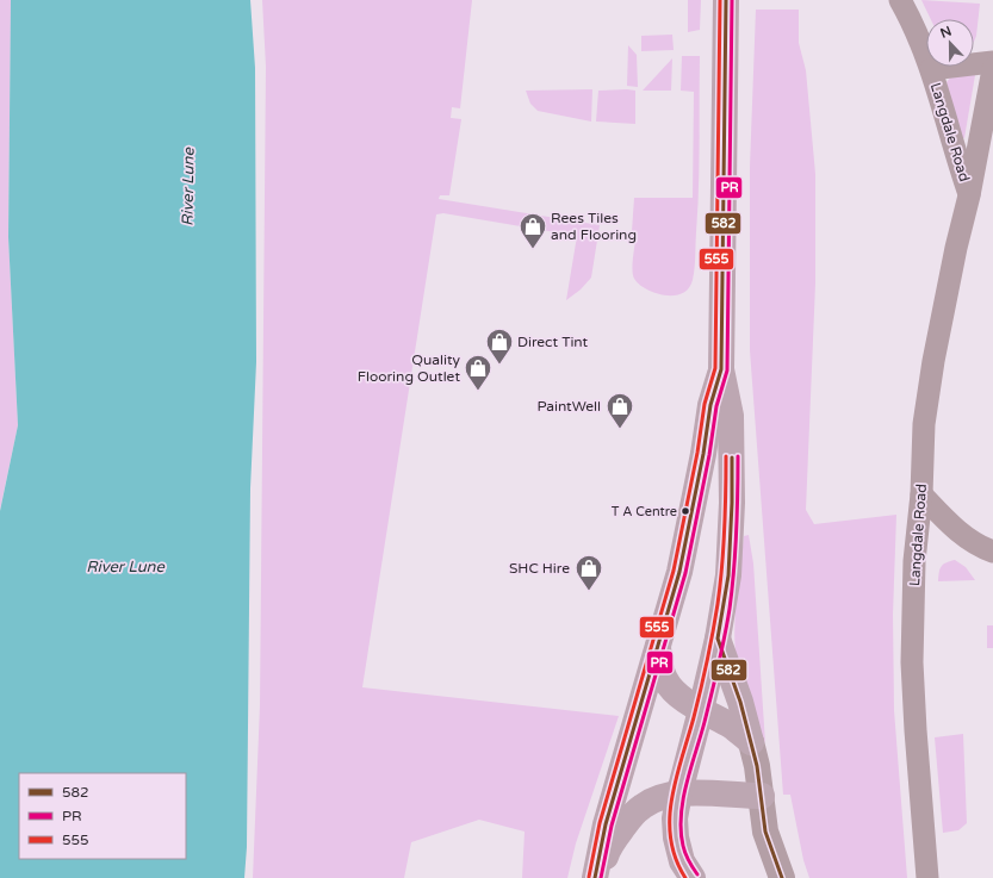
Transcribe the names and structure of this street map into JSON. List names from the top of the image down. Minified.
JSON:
{"streets":{"street":["Langdale Road"]},"water":["River Lune"],"places":{"shop":["Rees Tiles and Flooring","Direct Tint","Quality Flooring Outlet","PaintWell","SHC Hire"],"other":["T A Centre"]},"lines":["transit line 582","transit line PR","transit line 555"],"legend":["582","PR","555"],"north":"top"}
